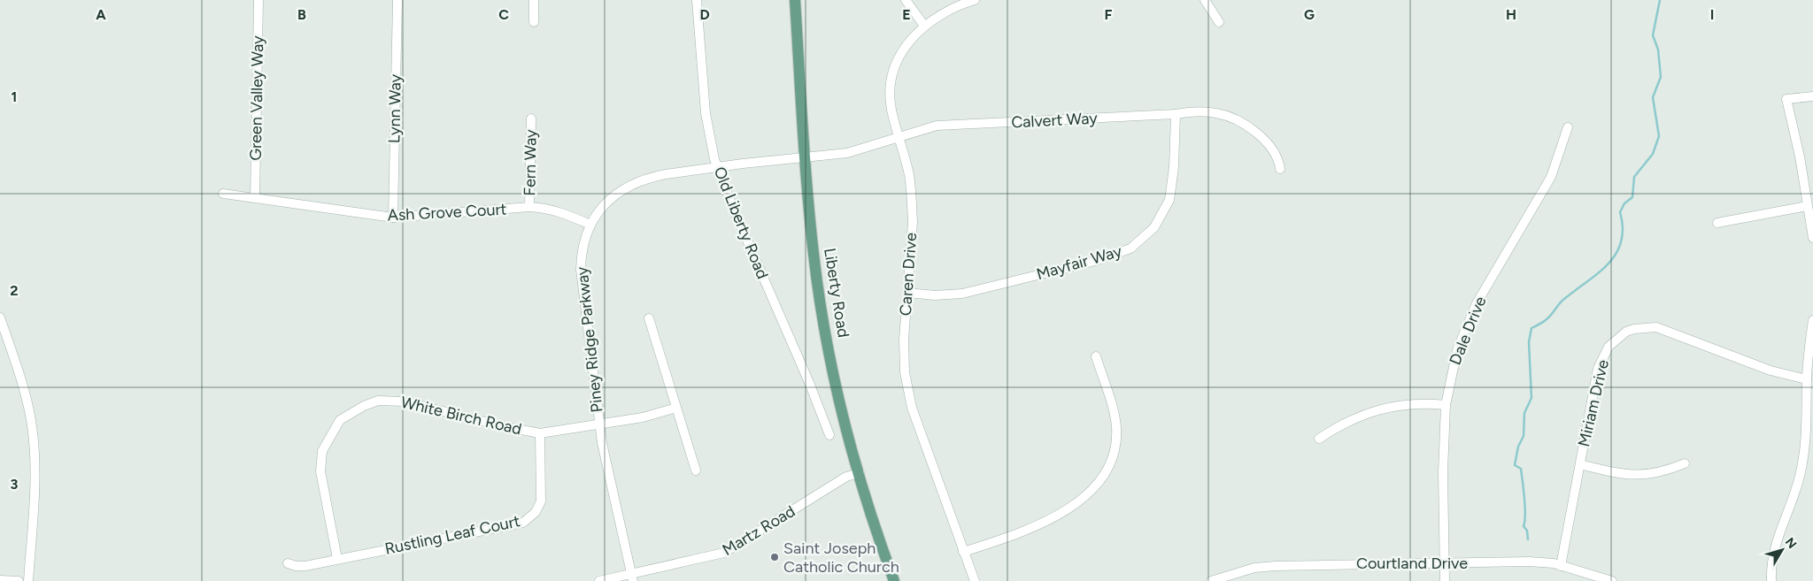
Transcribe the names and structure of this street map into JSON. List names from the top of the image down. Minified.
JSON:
{"streets":{"main road":["Liberty Road"],"street":["Green Valley Way","Lynn Way","Calvert Way","Fern Way","Ash Grove Court","Old Liberty Road","Mayfair Way","Caren Drive","Dale Drive","Piney Ridge Parkway","Miriam Drive","White Birch Road","Martz Road","Rustling Leaf Court","Courtland Drive"]},"crossings":[["Green Valley Way","Ash Grove Court"],["Lynn Way","Ash Grove Court"],["Calvert Way","Mayfair Way"],["Calvert Way","Caren Drive"],["Calvert Way","Liberty Road"],["Calvert Way","Piney Ridge Parkway"],["Fern Way","Ash Grove Court"],["Ash Grove Court","Piney Ridge Parkway"],["Old Liberty Road","Piney Ridge Parkway"],["Mayfair Way","Caren Drive"],["Liberty Road","Piney Ridge Parkway"],["Liberty Road","Martz Road"],["Dale Drive","Courtland Drive"],["Piney Ridge Parkway","White Birch Road"],["Piney Ridge Parkway","Martz Road"],["Miriam Drive","Courtland Drive"],["White Birch Road","Rustling Leaf Court"]],"places":["Saint Joseph Catholic Church"],"north":"top right","grid":{"columns":["A","B","C","D","E","F","G","H","I"],"rows":["1","2","3"]}}
